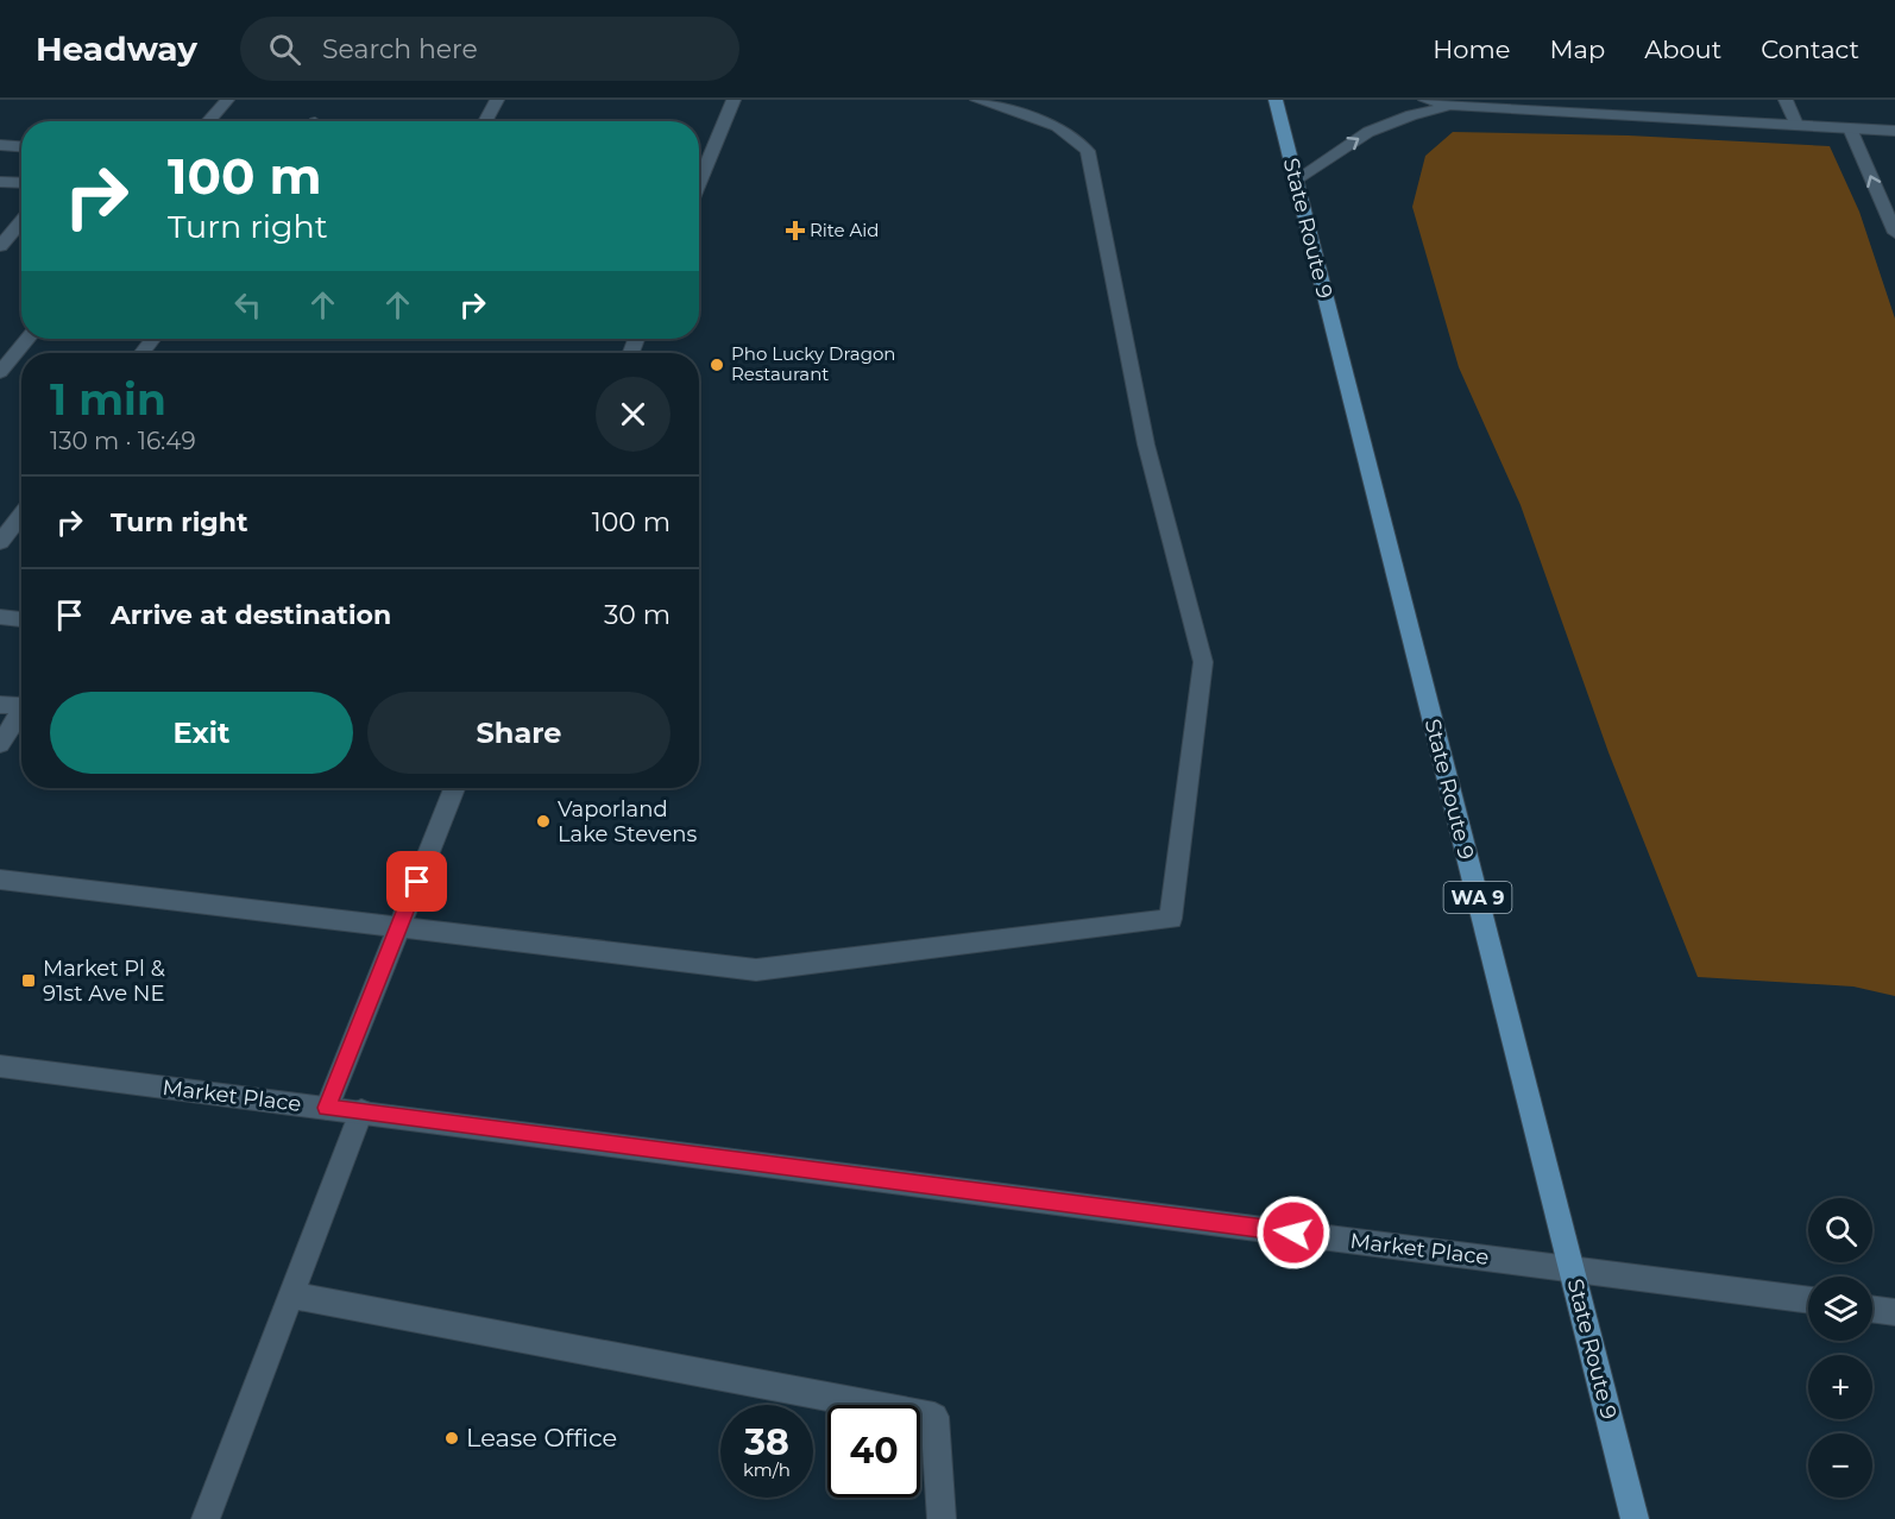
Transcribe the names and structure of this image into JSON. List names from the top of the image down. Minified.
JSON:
{"streets":{"main road":["State Route 9","WA 9"],"street":["Market Place"]},"crossings":[["State Route 9","Market Place"]],"places":{"health":["Rite Aid"],"other":["Pho Lucky Dragon Restaurant","Vaporland Lake Stevens","Lease Office"],"transit":["Market Pl & 91st Ave NE"]},"page":{"header":"Headway","search":"Search here","nav":["Home","Map","About","Contact"],"turn":["100 m","Turn right"],"heading":["1 min","130 m · 16:49"],"list":[{"name":"Turn right","value":"100 m"},{"name":"Arrive at destination","value":"30 m"}],"buttons":["Exit","Share"],"map_buttons":["+","−"],"speed":"38 km/h","limit":"40"}}
